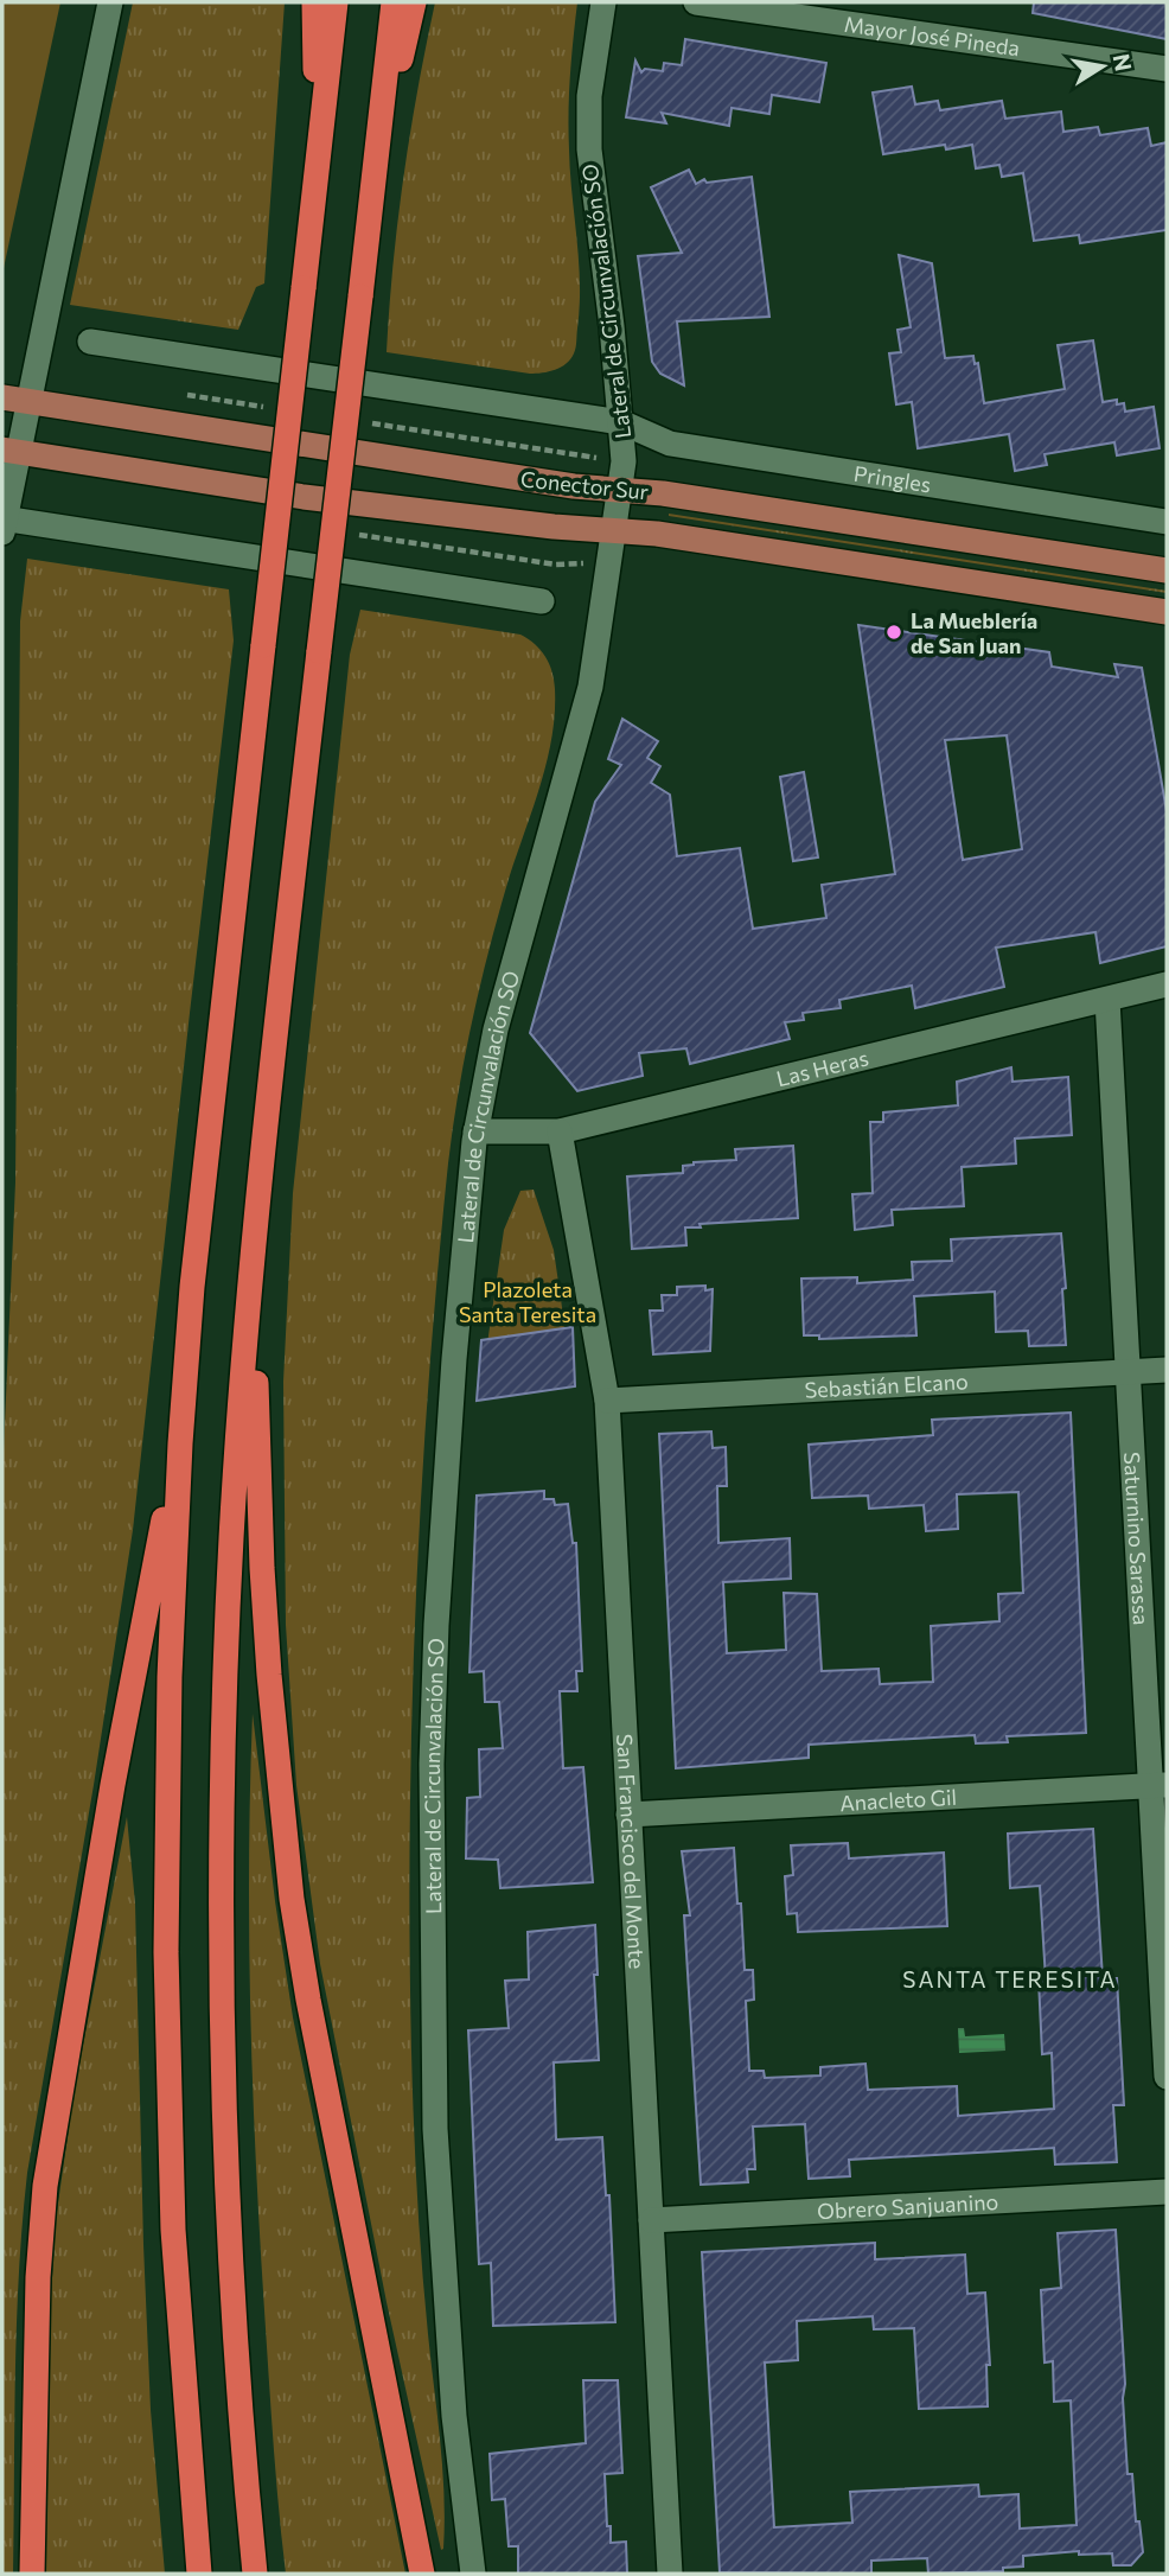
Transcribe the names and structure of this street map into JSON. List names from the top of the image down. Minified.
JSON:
{"streets":{"main road":["Conector Sur"],"street":["Mayor José Pineda","Lateral de Circunvalación SO","Pringles","Las Heras","Sebastián Elcano","Saturnino Sarassa","Anacleto Gil","San Francisco del Monte","Obrero Sanjuanino"]},"crossings":[["Lateral de Circunvalación SO","Pringles"],["Lateral de Circunvalación SO","Conector Sur"],["Lateral de Circunvalación SO","Las Heras"],["Las Heras","Saturnino Sarassa"],["Las Heras","San Francisco del Monte"],["Sebastián Elcano","Saturnino Sarassa"],["Sebastián Elcano","San Francisco del Monte"],["Saturnino Sarassa","Anacleto Gil"],["Anacleto Gil","San Francisco del Monte"],["San Francisco del Monte","Obrero Sanjuanino"]],"districts":["SANTA TERESITA"],"parks":["Plazoleta Santa Teresita"],"places":["La Mueblería de San Juan"],"north":"right"}
